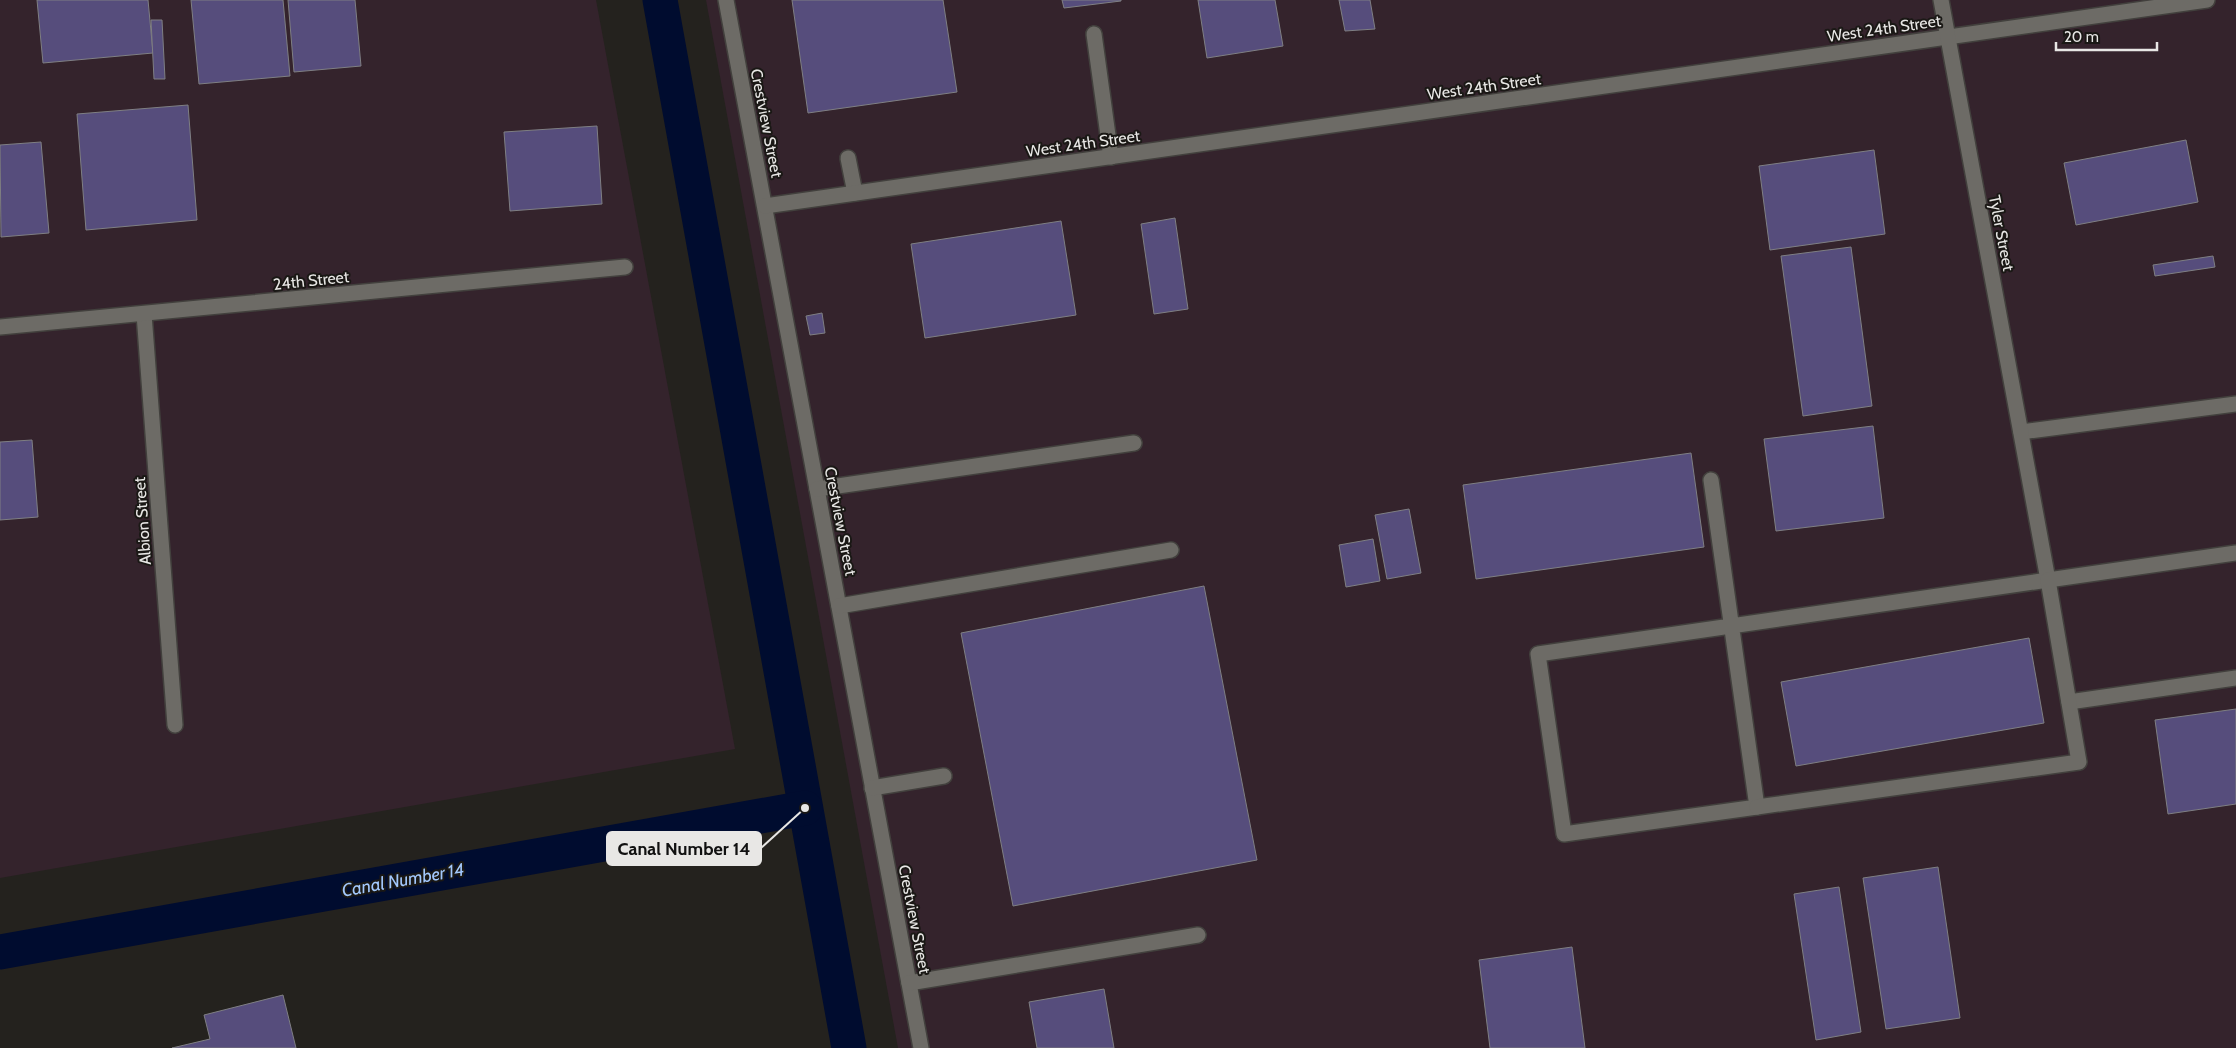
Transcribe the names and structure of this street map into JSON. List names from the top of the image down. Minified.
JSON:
{"streets":{"street":["West 24th Street","Crestview Street","Tyler Street","24th Street","Albion Street"]},"crossings":[["West 24th Street","Crestview Street"],["West 24th Street","Tyler Street"],["24th Street","Albion Street"]],"water":["Canal Number 14"],"places":["Canal Number 14"],"scale_bar":"20 m"}
